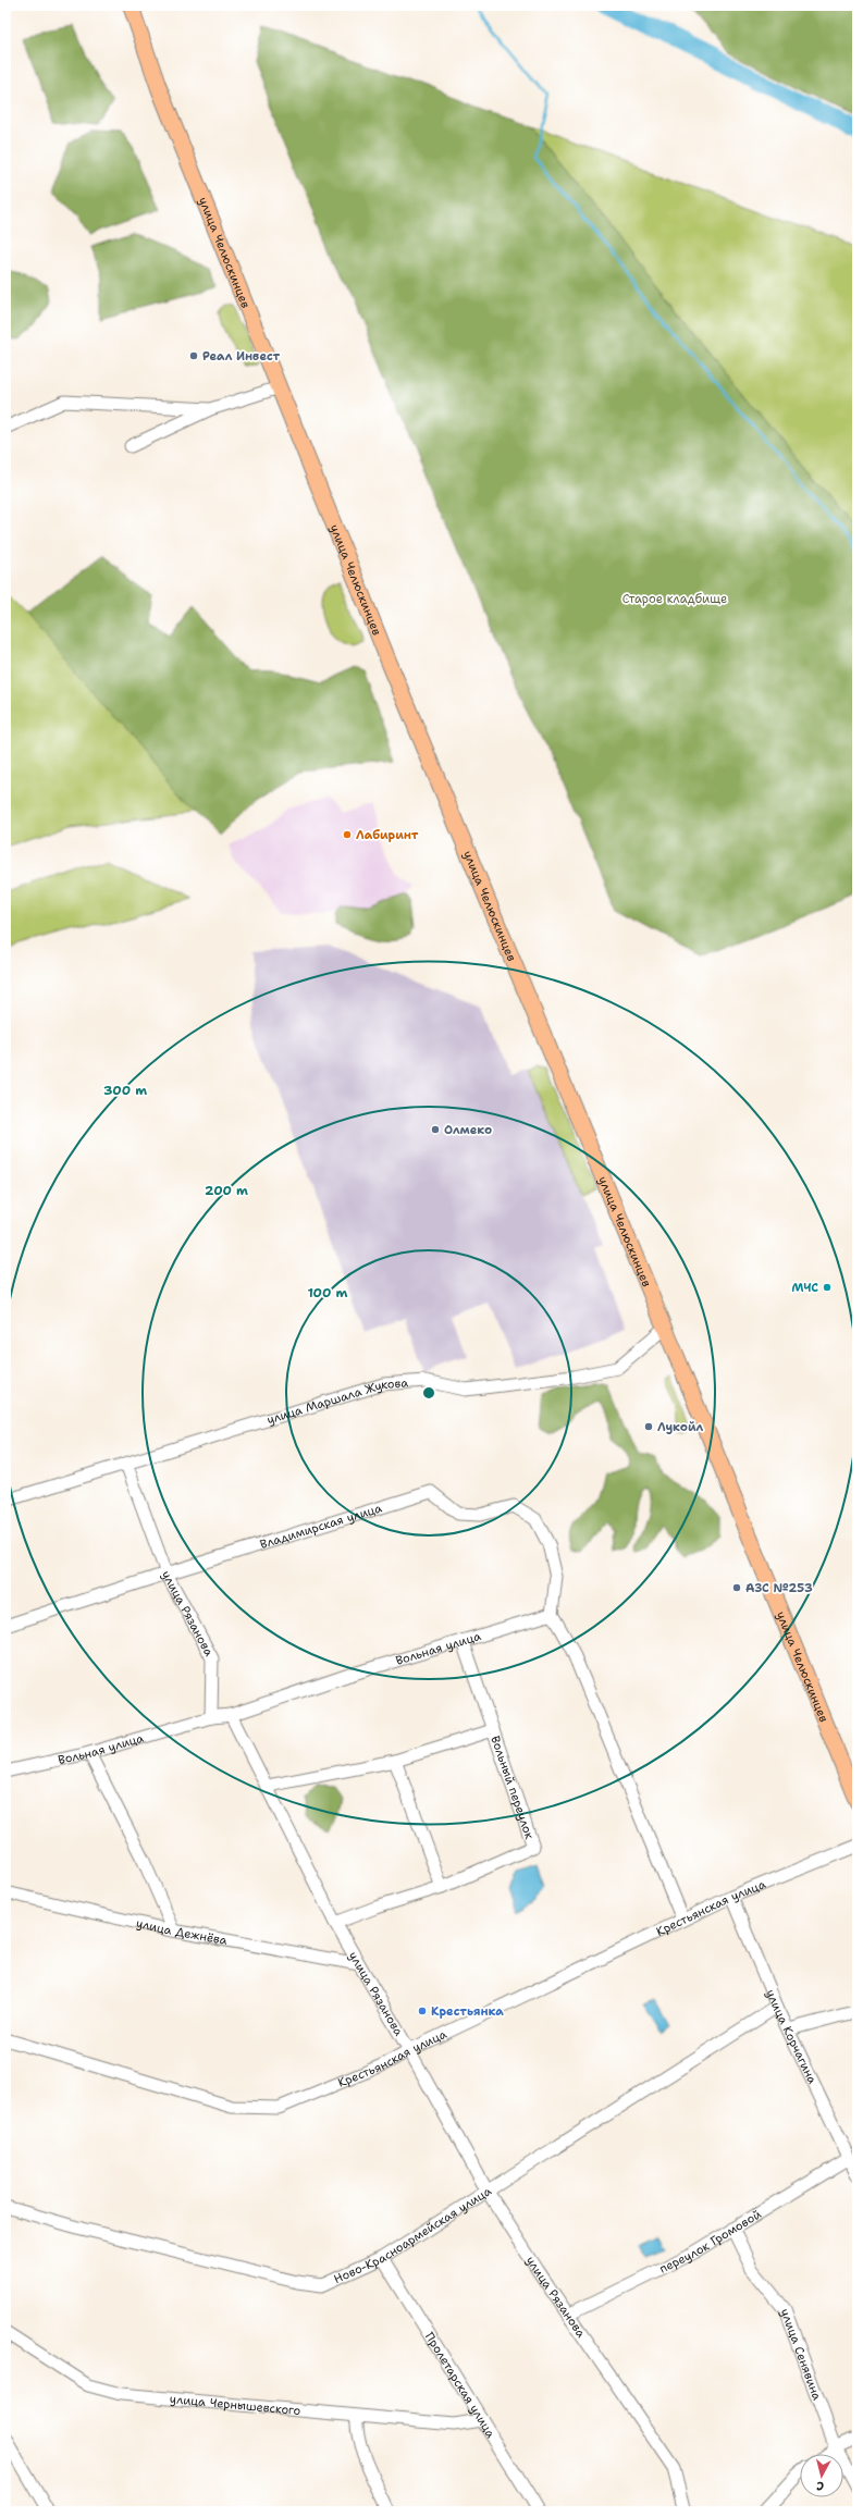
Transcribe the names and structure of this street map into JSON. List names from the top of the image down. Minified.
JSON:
{"streets":{"main road":["улица Челюскинцев"],"street":["улица Маршала Жукова","Владимирская улица","улица Рязанова","Вольная улица","Вольный переулок","Крестьянская улица","улица Дежнёва","улица Корчагина","Ново-Красноармейская улица","переулок Громовой","улица Сенявина","Пролетарская улица","улица Чернышевского"]},"crossings":[["улица Челюскинцев","улица Маршала Жукова"],["улица Маршала Жукова","улица Рязанова"],["Владимирская улица","улица Рязанова"],["Владимирская улица","Вольная улица"],["улица Рязанова","Вольная улица"],["улица Рязанова","Вольный переулок"],["улица Рязанова","Крестьянская улица"],["улица Рязанова","улица Дежнёва"],["улица Рязанова","Ново-Красноармейская улица"],["улица Рязанова","переулок Громовой"],["Крестьянская улица","улица Корчагина"],["улица Корчагина","Ново-Красноармейская улица"],["улица Корчагина","переулок Громовой"],["Ново-Красноармейская улица","Пролетарская улица"],["переулок Громовой","улица Сенявина"],["Пролетарская улица","улица Чернышевского"]],"parks":["Старое кладбище"],"places":["Реал Инвест","Лабиринт","Олмеко","МЧС","Лукойл","АЗС №253","Крестьянка"],"north":"bottom","rings":["300 m","200 m","100 m"]}
